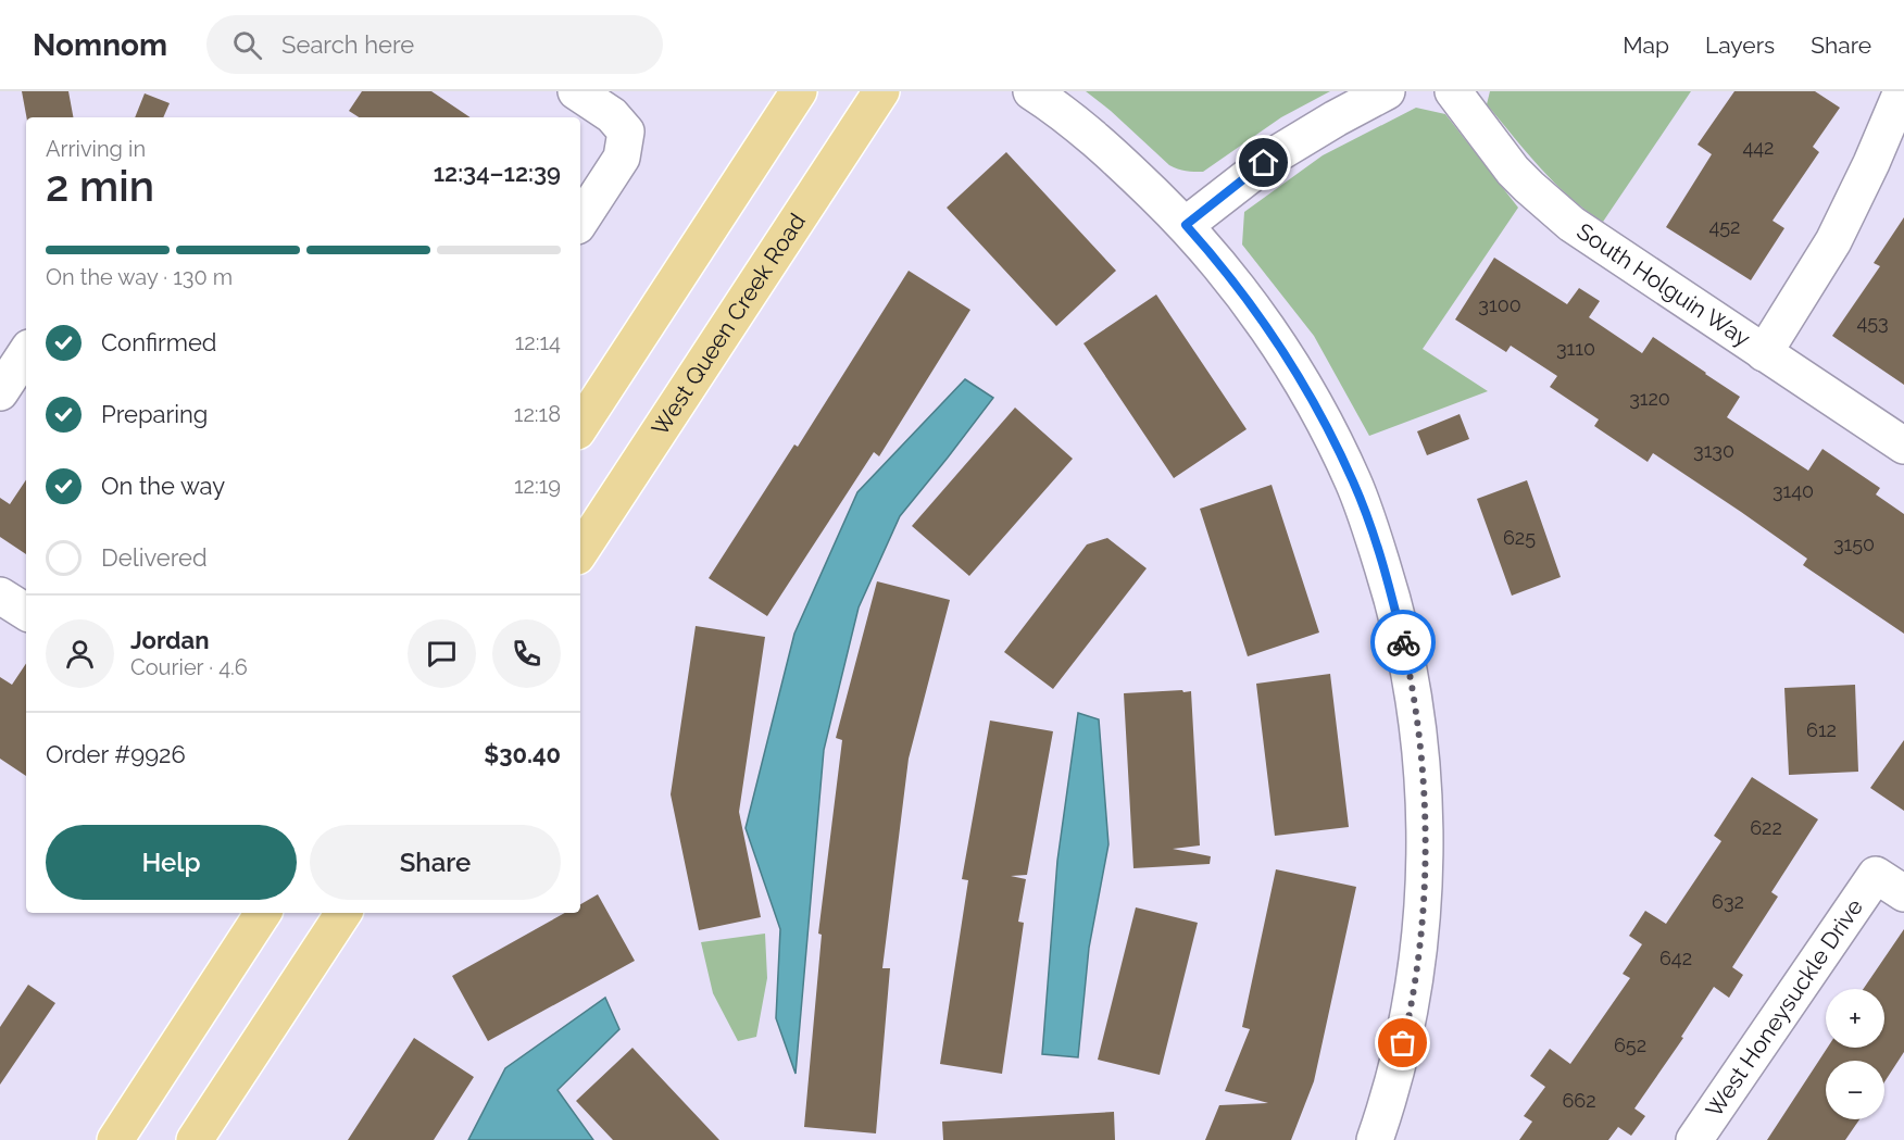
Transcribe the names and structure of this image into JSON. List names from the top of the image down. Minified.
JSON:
{"streets":{"main road":["West Queen Creek Road"],"street":["South Holguin Way","West Honeysuckle Drive"]},"house_numbers":["442","452","3100","453","3110","3120","3130","3140","625","3150","612","622","632","642","652","662"],"page":{"header":"Nomnom","search":"Search here","nav":["Map","Layers","Share"],"heading":["2 min","Arriving in","12:34–12:39"],"panel":["Jordan","Courier · 4.6","Order #9926","$30.40"],"bar":"On the way · 130 m","list":[["Confirmed","12:14"],["Preparing","12:18"],["On the way","12:19"],"Delivered"],"buttons":["Help","Share"],"map_buttons":["+","−"]}}
